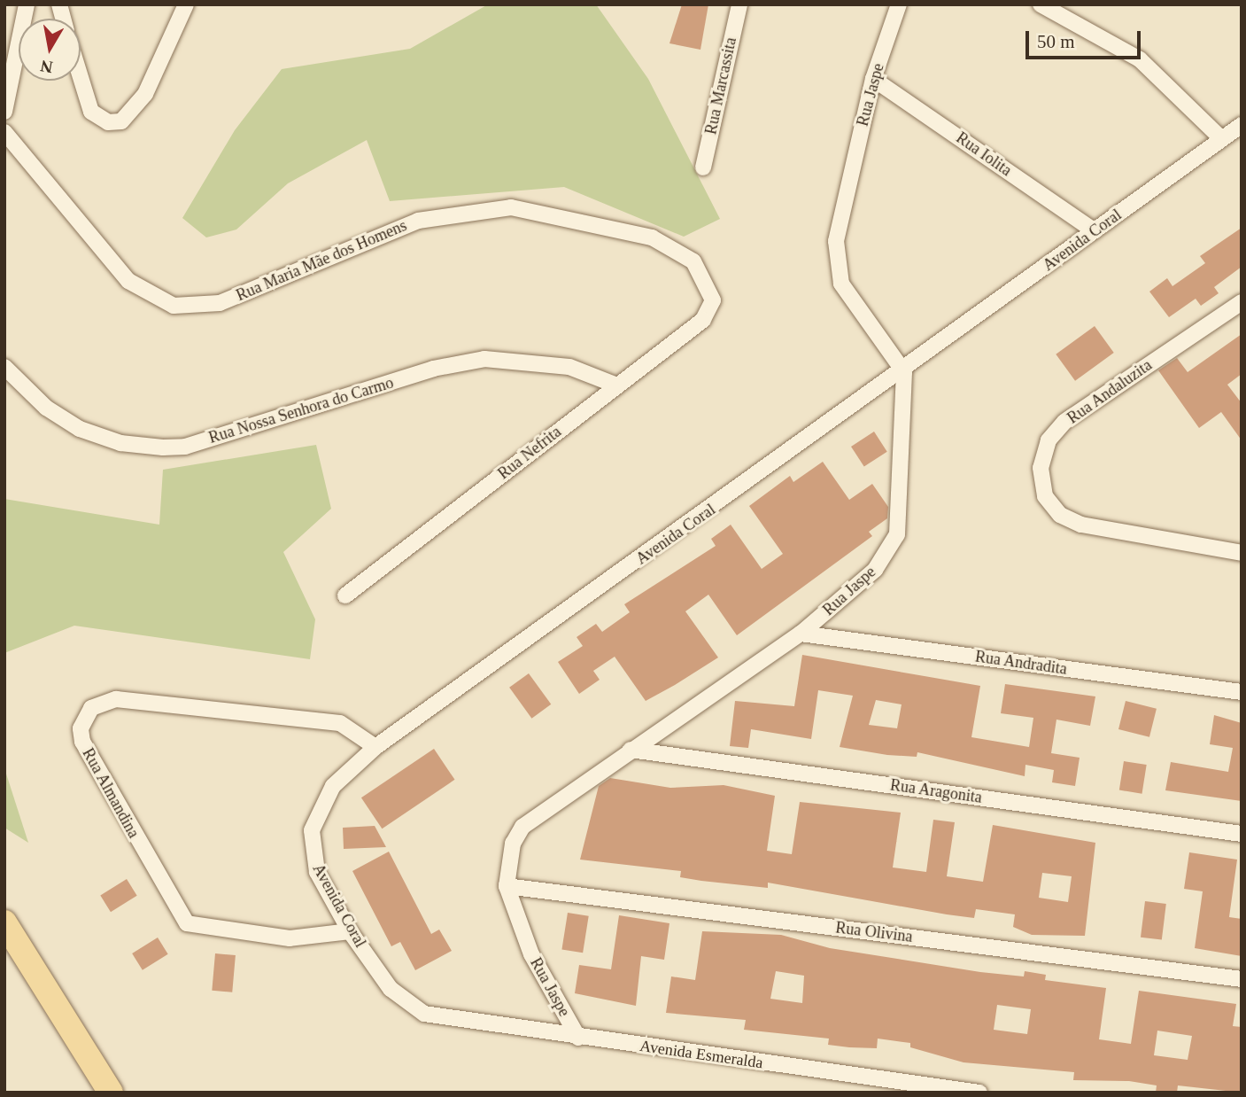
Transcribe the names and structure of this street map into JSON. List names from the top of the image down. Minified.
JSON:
{"streets":{"street":["Rua Marcassita","Rua Jaspe","Rua Iolita","Avenida Coral","Rua Maria Mãe dos Homens","Rua Andaluzita","Rua Nossa Senhora do Carmo","Rua Nefrita","Rua Andradita","Rua Aragonita","Rua Almandina","Rua Olivina","Avenida Esmeralda"]},"crossings":[["Rua Jaspe","Rua Iolita"],["Rua Jaspe","Avenida Coral"],["Rua Jaspe","Rua Andradita"],["Rua Jaspe","Rua Aragonita"],["Rua Jaspe","Rua Olivina"],["Rua Jaspe","Avenida Esmeralda"],["Rua Iolita","Avenida Coral"],["Avenida Coral","Rua Almandina"],["Avenida Coral","Avenida Esmeralda"],["Rua Maria Mãe dos Homens","Rua Nefrita"],["Rua Nossa Senhora do Carmo","Rua Nefrita"]],"scale_bar":"50 m","north":"bottom"}
